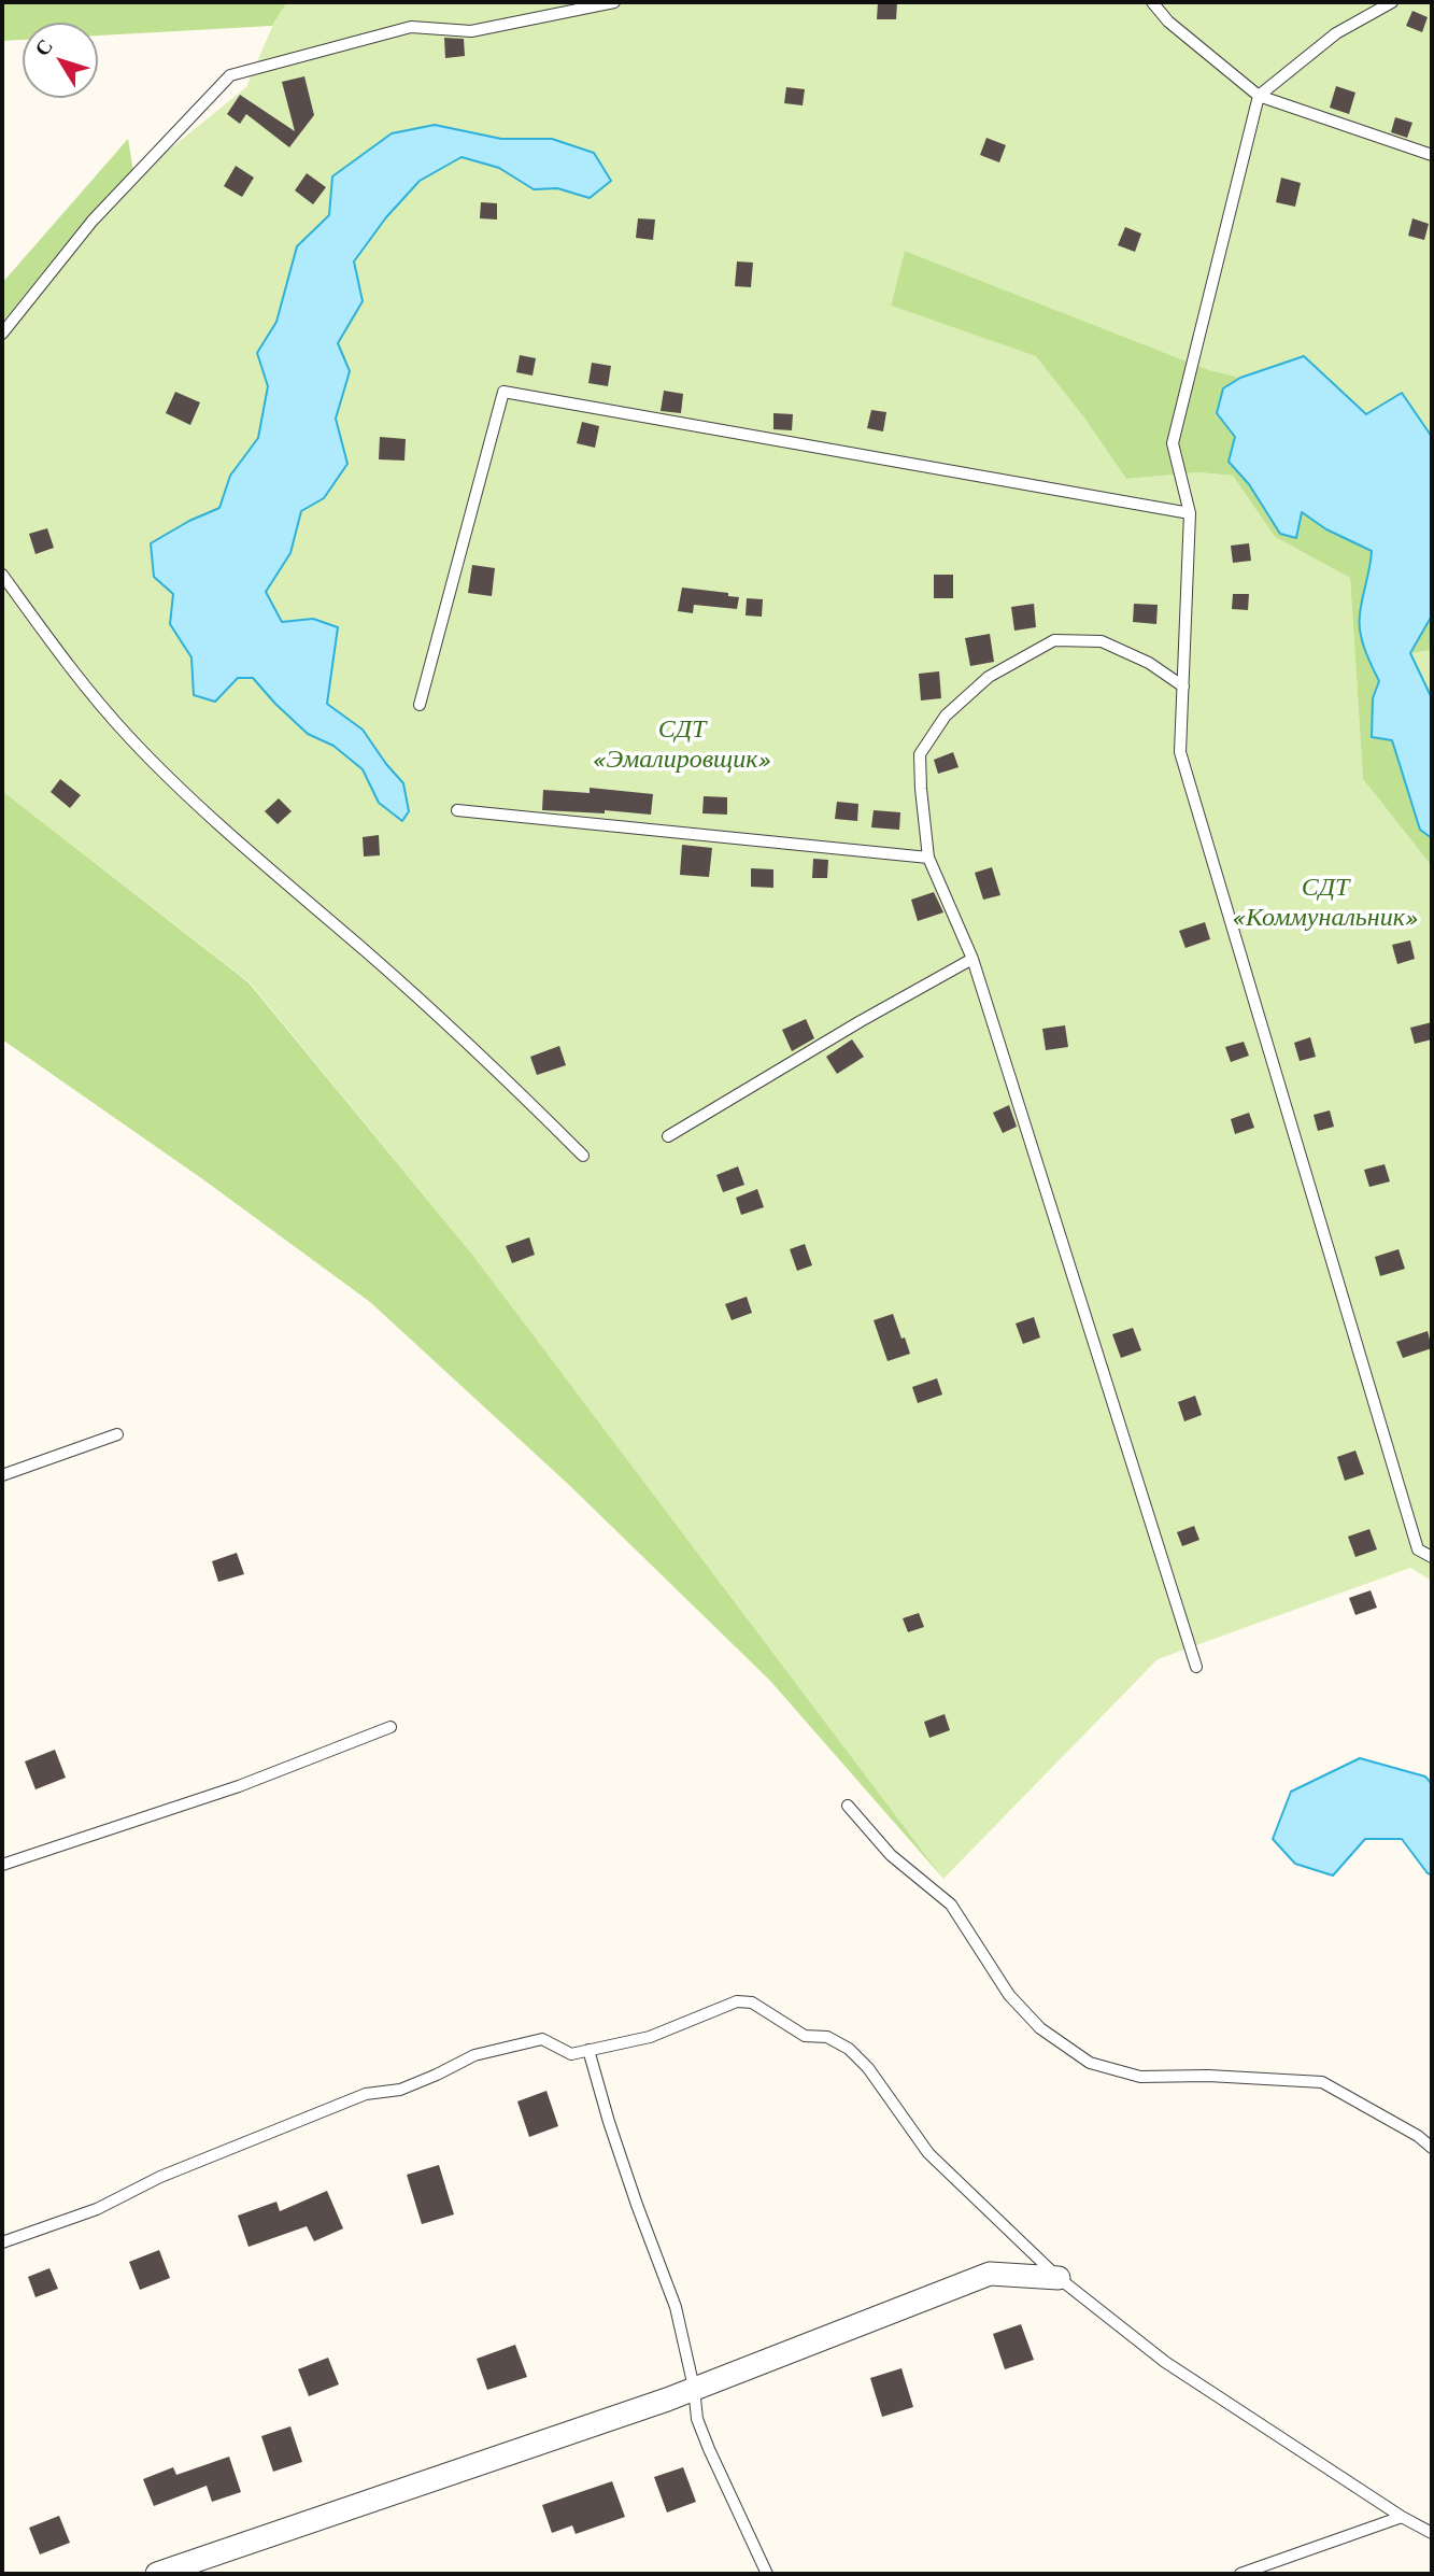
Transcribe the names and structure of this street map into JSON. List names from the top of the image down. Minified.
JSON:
{"parks":["СДТ «Эмалировщик»","СДТ «Коммунальник»"],"north":"top left"}
